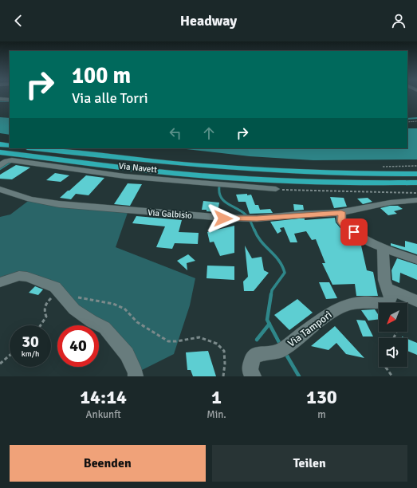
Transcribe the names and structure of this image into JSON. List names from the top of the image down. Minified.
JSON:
{"streets":{"street":["Via Navett","Via Galbisio","Via Tamporì"]},"north":"bottom left","page":{"header":"Headway","turn":["100 m","Via alle Torri"],"speed":"30 km/h","limit":"40","eta":["14:14","Ankunft","1","Min.","130","m"],"buttons":["Beenden","Teilen"]}}
